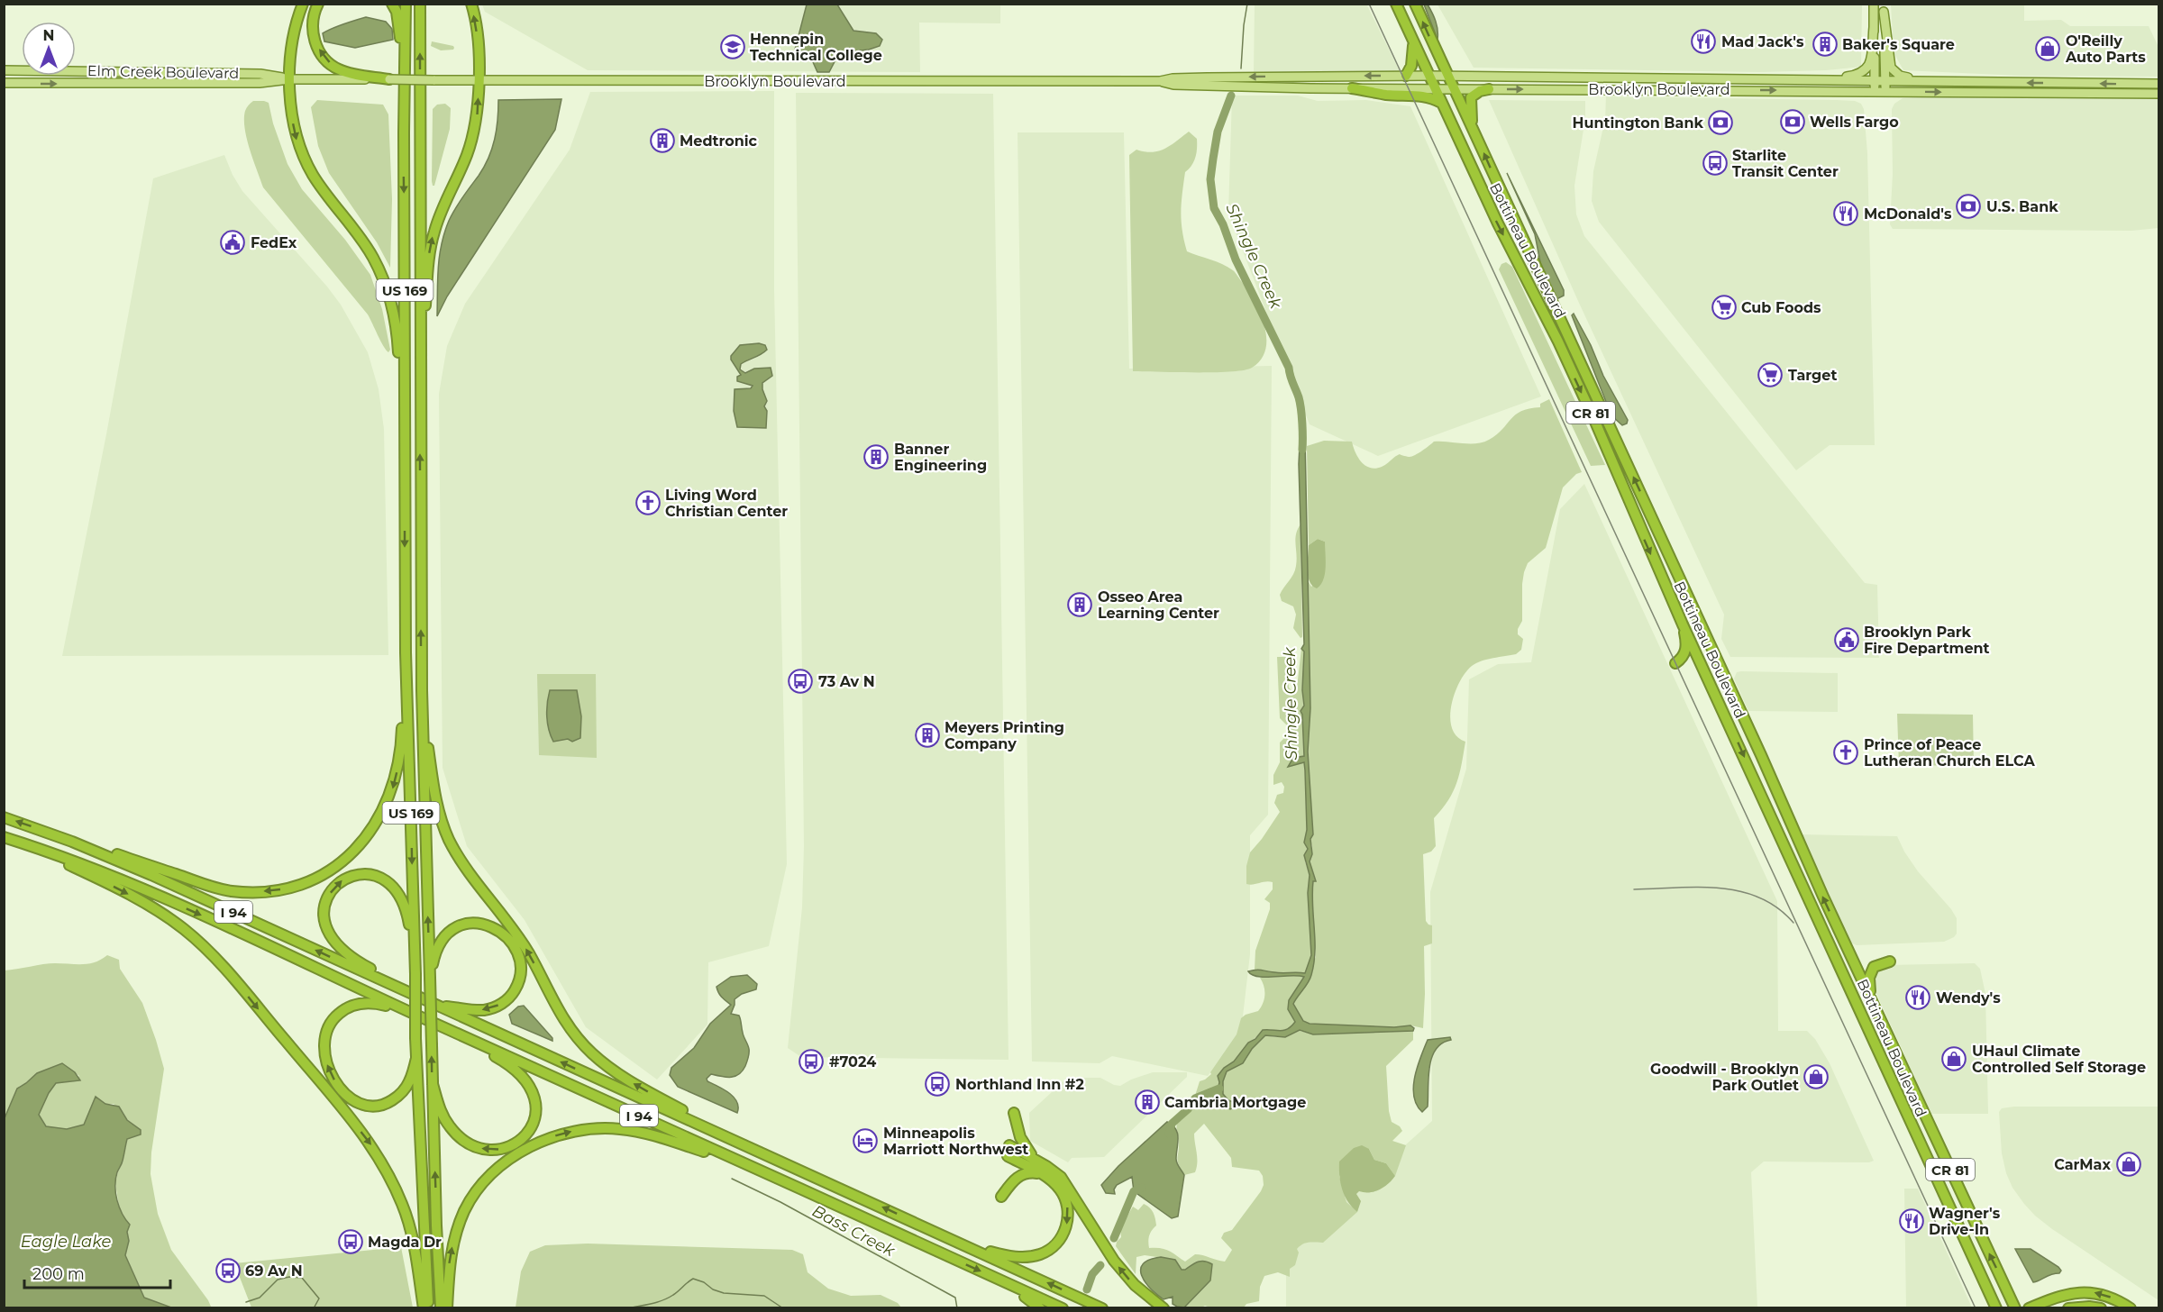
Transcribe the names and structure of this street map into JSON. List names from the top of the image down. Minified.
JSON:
{"streets":{"highway":["Bottineau Boulevard","US 169","CR 81","I 94"],"main road":["Elm Creek Boulevard","Brooklyn Boulevard"]},"crossings":[["Elm Creek Boulevard","Brooklyn Boulevard"],["Brooklyn Boulevard","Bottineau Boulevard"]],"water":["Shingle Creek","Bass Creek","Eagle Lake"],"places":{"restaurant":["Mad Jack's","McDonald's","Wendy's","Wagner's Drive-In"],"building":["Baker's Square","Medtronic","Banner Engineering","Osseo Area Learning Center","Meyers Printing Company","Cambria Mortgage"],"school or university":["Hennepin Technical College"],"shop":["O'Reilly Auto Parts","UHaul Climate Controlled Self Storage","Goodwill - Brooklyn Park Outlet","CarMax"],"bank":["Wells Fargo","Huntington Bank","U.S. Bank"],"bus stop":["Starlite Transit Center","73 Av N","#7024","Northland Inn #2","Magda Dr","69 Av N"],"public building":["FedEx","Brooklyn Park Fire Department"],"supermarket":["Cub Foods","Target"],"church":["Living Word Christian Center","Prince of Peace Lutheran Church ELCA"],"hotel":["Minneapolis Marriott Northwest"]},"scale_bar":"200 m","north":"top"}
